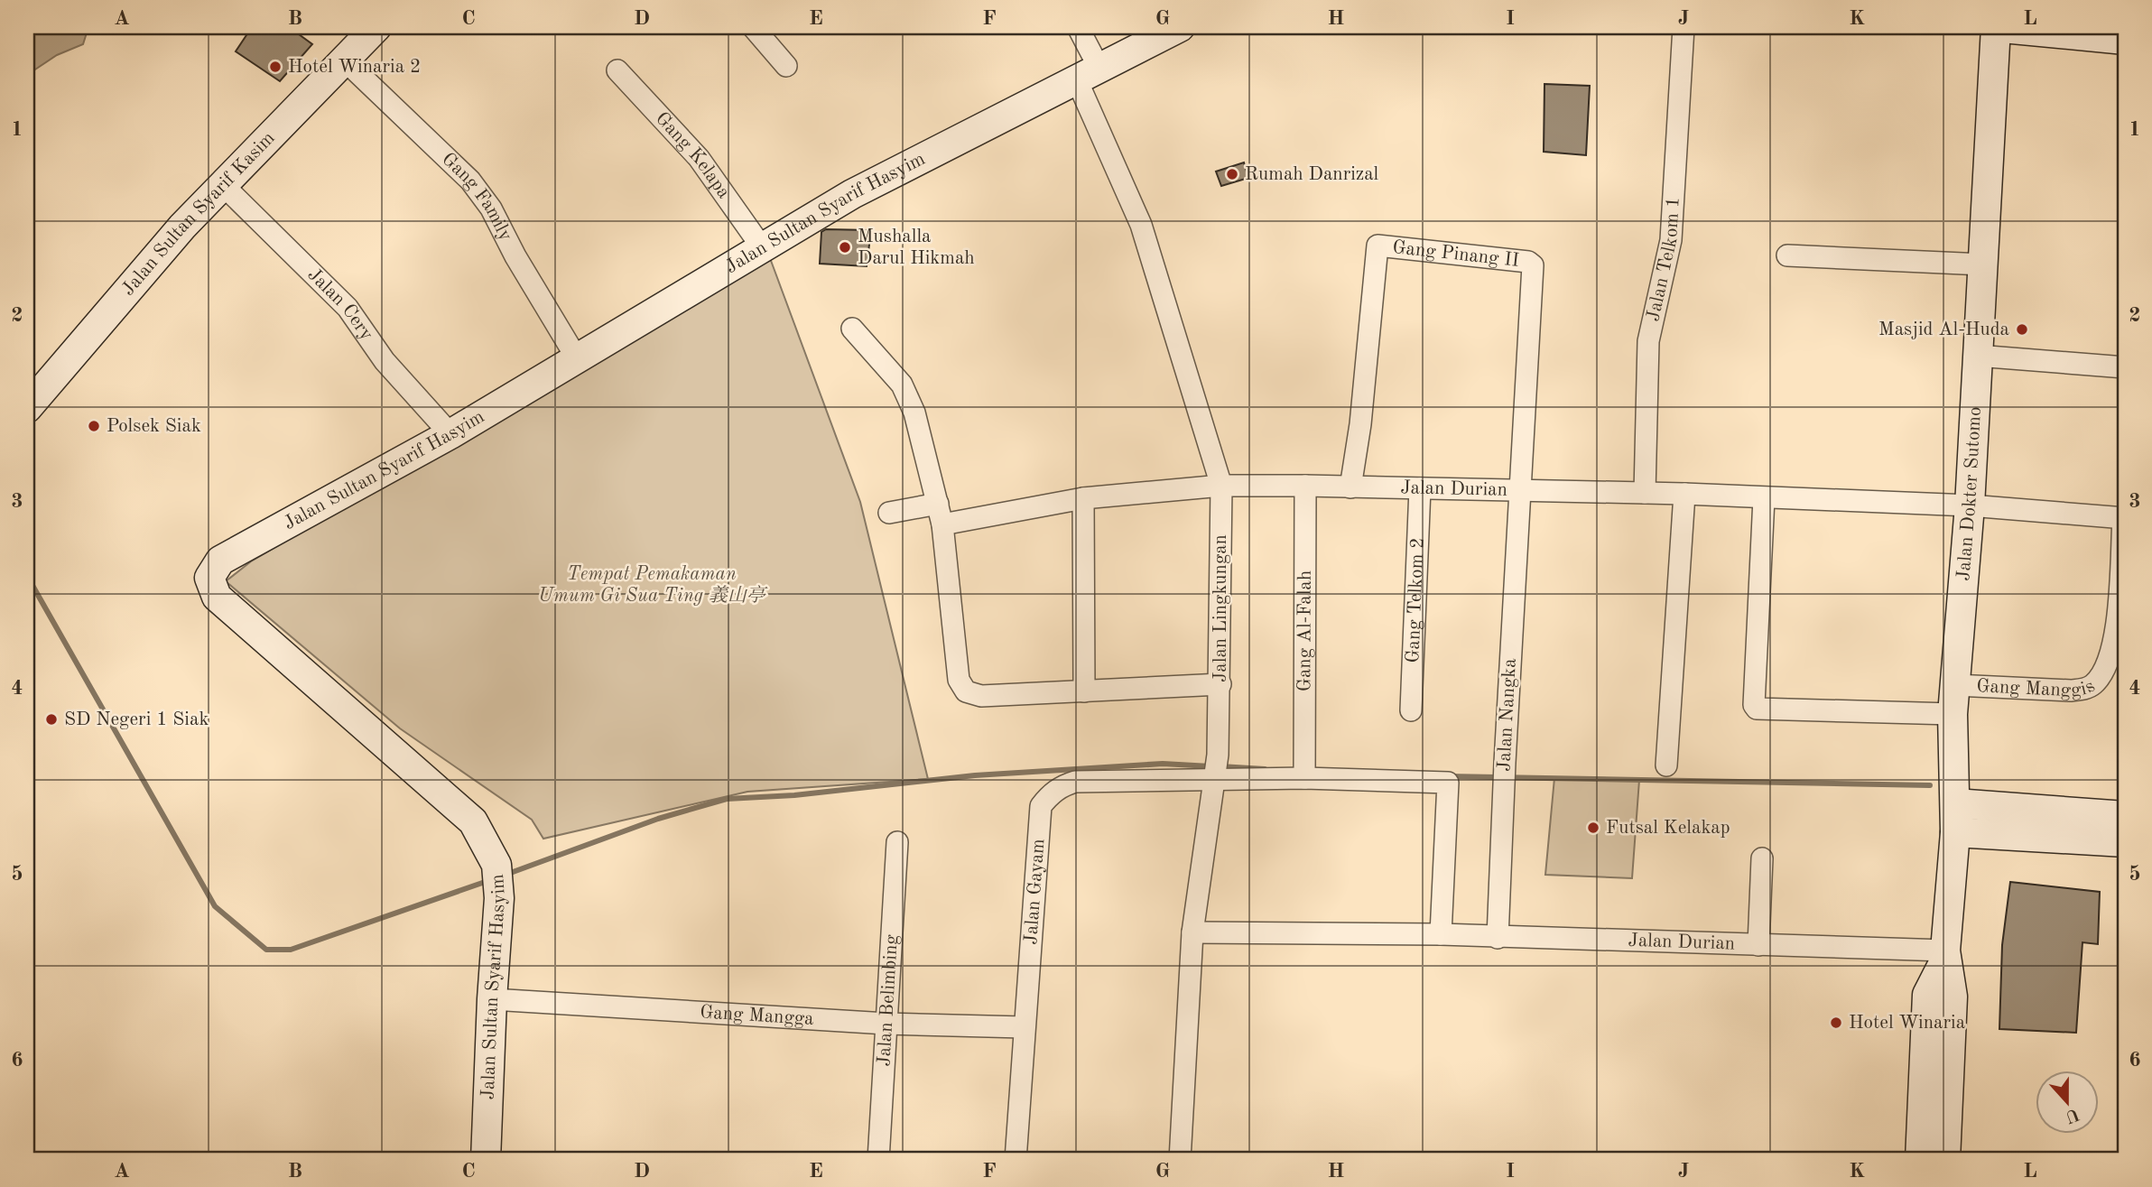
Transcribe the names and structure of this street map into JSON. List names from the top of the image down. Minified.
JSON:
{"streets":{"street":["Gang Kelapa","Gang Family","Jalan Sultan Syarif Hasyim","Jalan Sultan Syarif Kasim","Gang Pinang II","Jalan Telkom 1","Jalan Cery","Jalan Durian","Jalan Dokter Sutomo","Gang Telkom 2","Jalan Lingkungan","Gang Al-Falah","Gang Manggis","Jalan Nangka","Jalan Gayam","Jalan Belimbing","Gang Mangga"]},"crossings":[["Gang Kelapa","Jalan Sultan Syarif Hasyim"],["Gang Family","Jalan Sultan Syarif Hasyim"],["Gang Family","Jalan Sultan Syarif Kasim"],["Jalan Sultan Syarif Hasyim","Jalan Cery"],["Jalan Sultan Syarif Hasyim","Jalan Lingkungan"],["Jalan Sultan Syarif Hasyim","Gang Mangga"],["Jalan Sultan Syarif Kasim","Jalan Cery"],["Gang Pinang II","Jalan Durian"],["Gang Pinang II","Jalan Nangka"],["Jalan Telkom 1","Jalan Durian"],["Jalan Durian","Jalan Dokter Sutomo"],["Jalan Durian","Gang Telkom 2"],["Jalan Durian","Jalan Lingkungan"],["Jalan Durian","Gang Al-Falah"],["Jalan Durian","Gang Manggis"],["Jalan Durian","Jalan Nangka"],["Jalan Dokter Sutomo","Gang Manggis"],["Jalan Lingkungan","Jalan Gayam"],["Jalan Gayam","Gang Mangga"],["Jalan Belimbing","Gang Mangga"]],"parks":["Tempat Pemakaman Umum Gi Sua Ting 義山亭"],"places":["Hotel Winaria 2","Rumah Danrizal","Mushalla Darul Hikmah","Masjid Al-Huda","Polsek Siak","SD Negeri 1 Siak","Futsal Kelakap","Hotel Winaria"],"north":"bottom","grid":{"columns":["A","B","C","D","E","F","G","H","I","J","K","L"],"rows":["1","2","3","4","5","6"]}}
